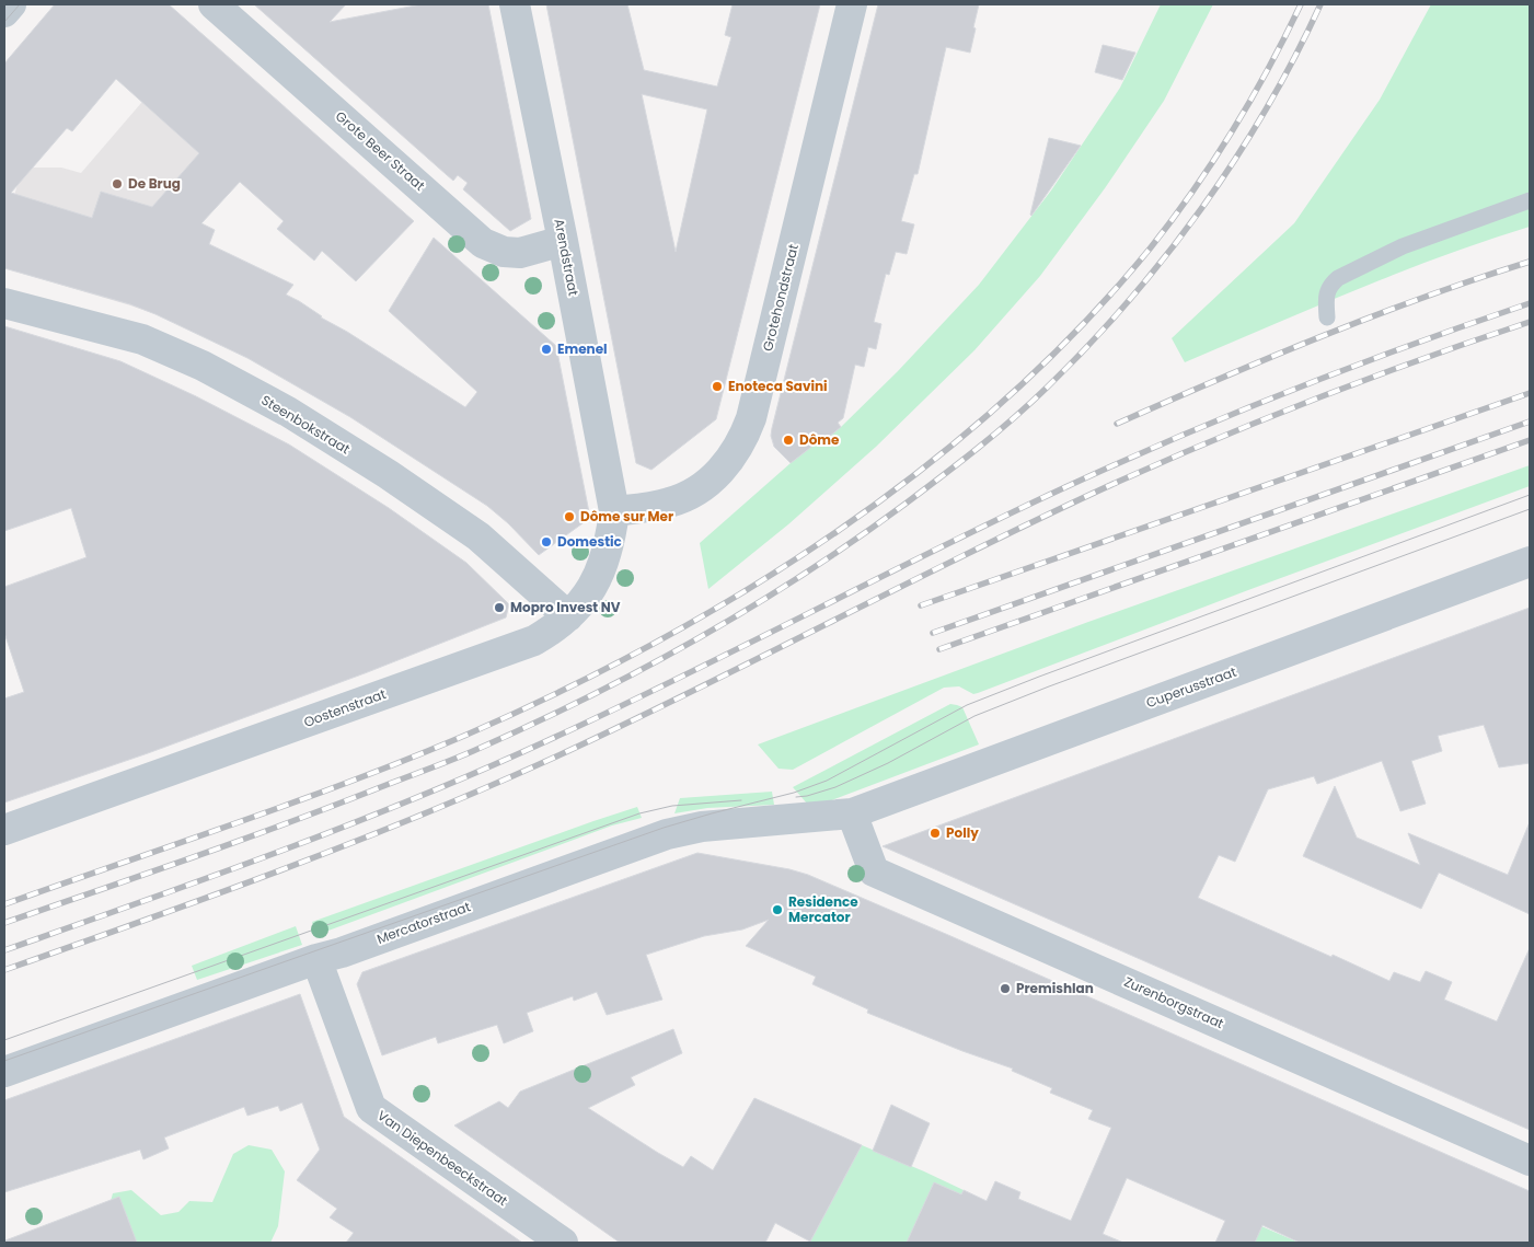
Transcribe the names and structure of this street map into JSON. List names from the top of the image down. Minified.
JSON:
{"streets":{"street":["Grote Beer Straat","Arendstraat","Grotehondstraat","Steenbokstraat","Cuperusstraat","Oostenstraat","Mercatorstraat","Zurenborgstraat","Van Diepenbeeckstraat"]},"crossings":[["Grote Beer Straat","Arendstraat"],["Arendstraat","Grotehondstraat"],["Arendstraat","Oostenstraat"],["Grotehondstraat","Oostenstraat"],["Steenbokstraat","Oostenstraat"],["Cuperusstraat","Mercatorstraat"],["Cuperusstraat","Zurenborgstraat"],["Mercatorstraat","Zurenborgstraat"],["Mercatorstraat","Van Diepenbeeckstraat"]],"places":["De Brug","Emenel","Enoteca Savini","Dôme","Dôme sur Mer","Domestic","Mopro Invest NV","Polly","Residence Mercator","Premishlan"]}
